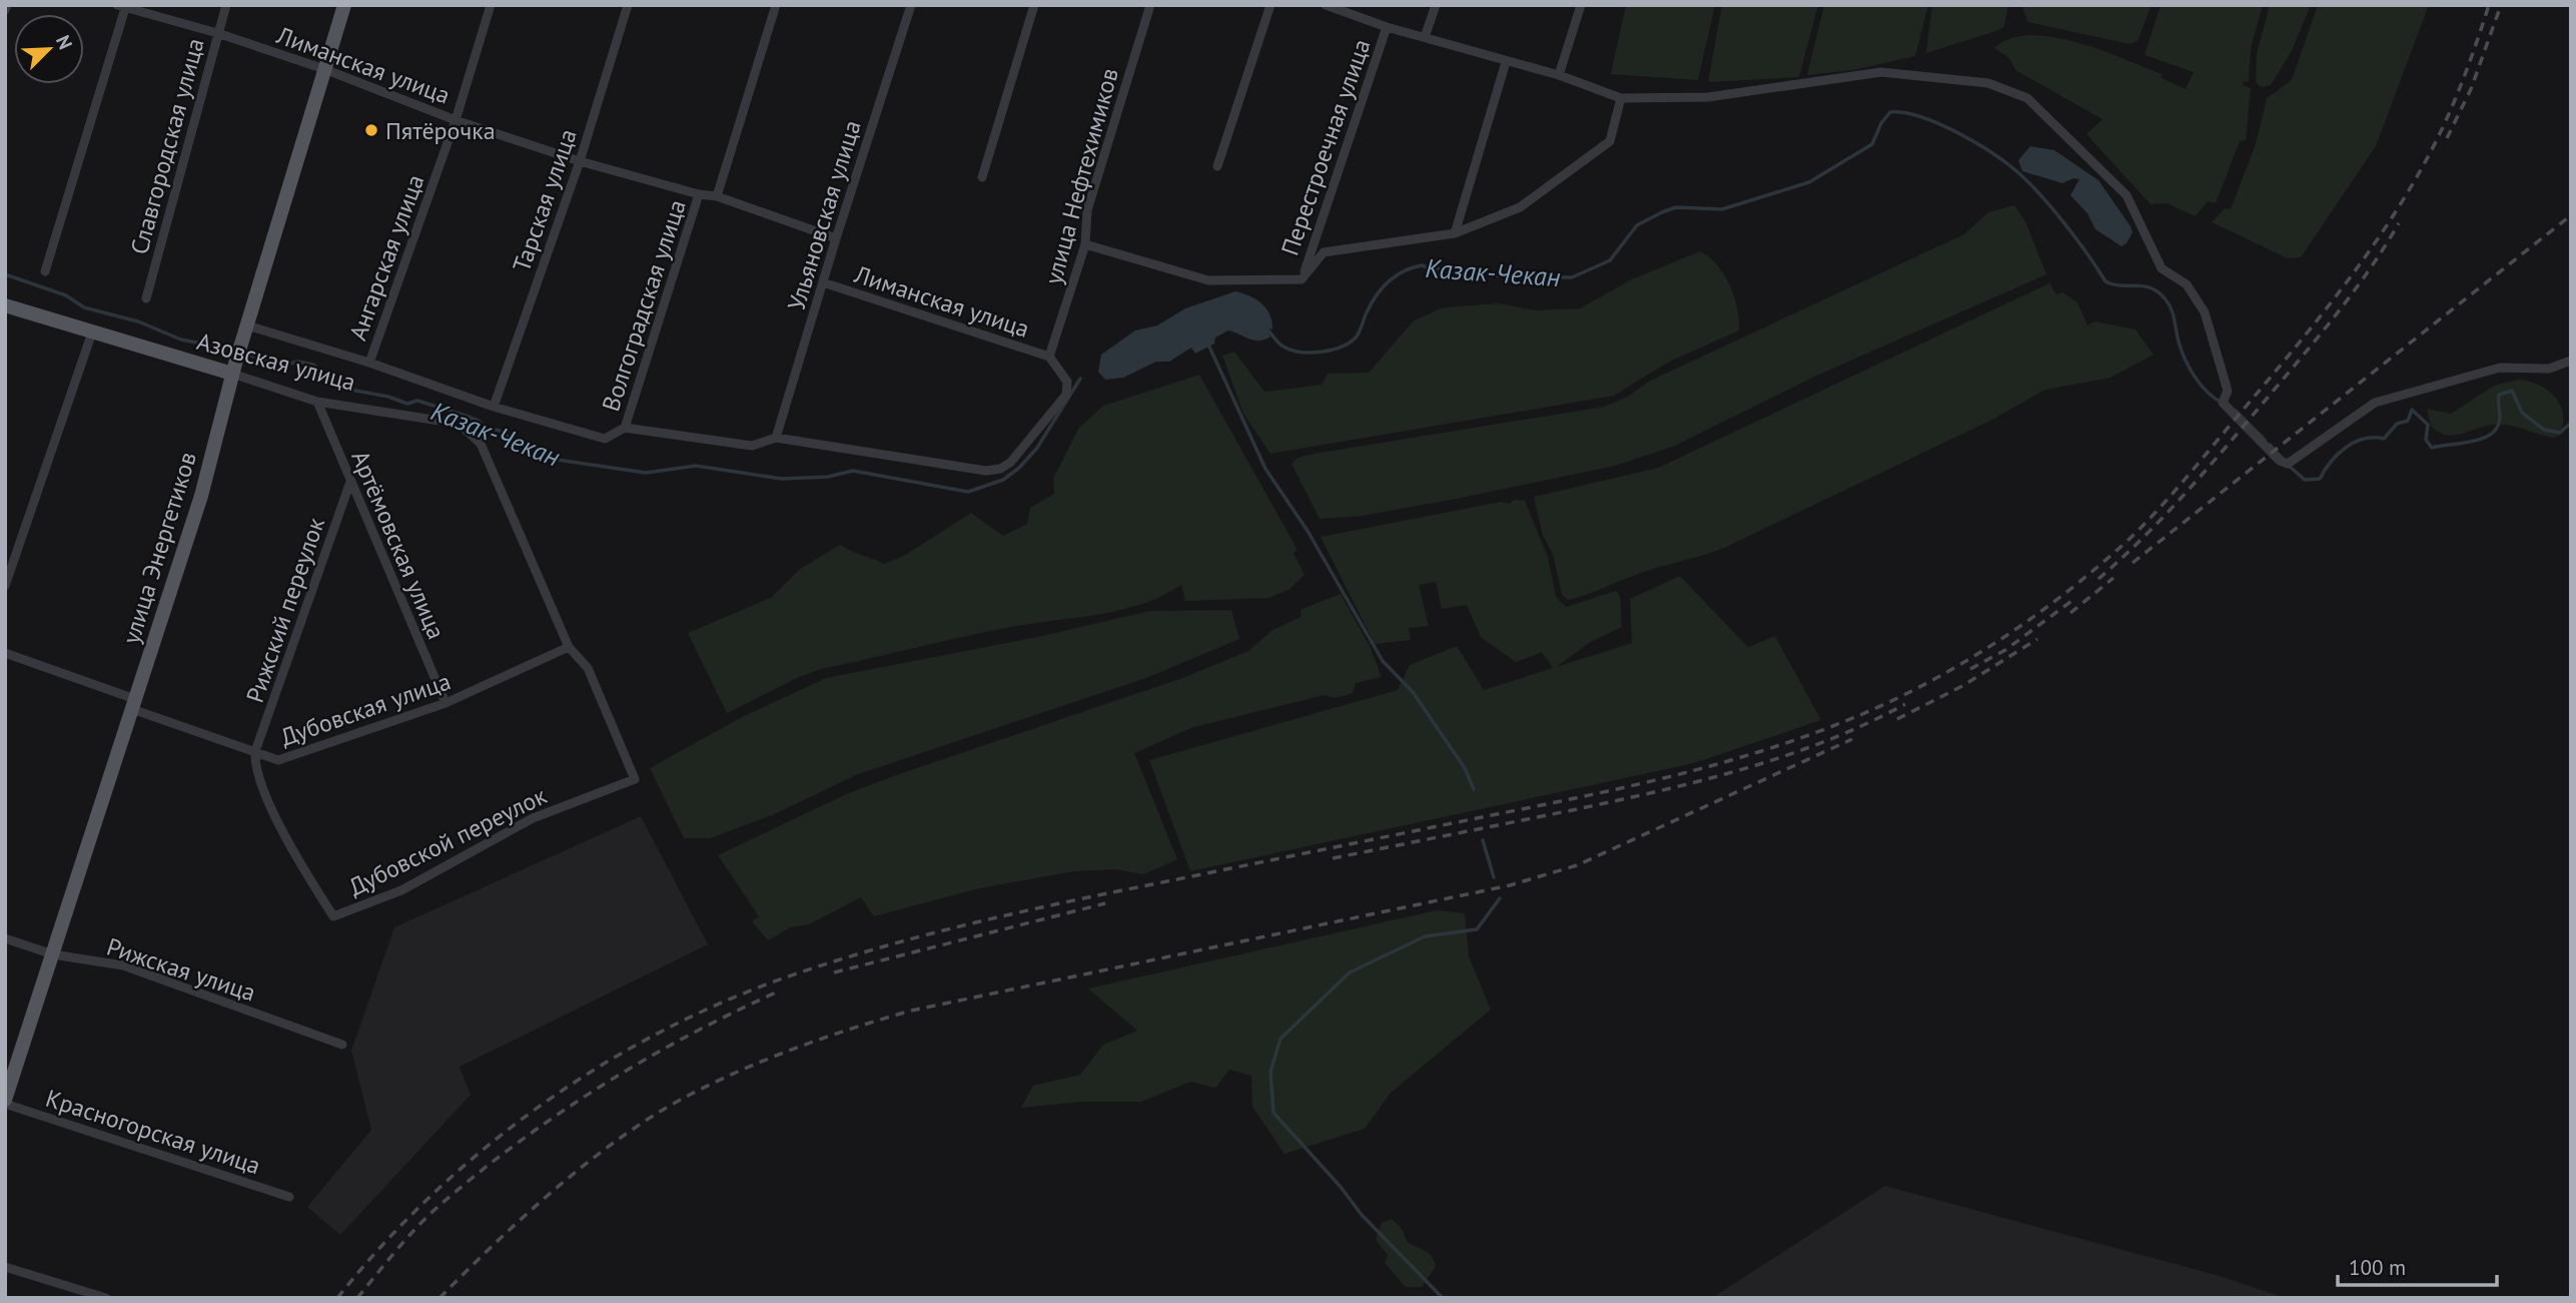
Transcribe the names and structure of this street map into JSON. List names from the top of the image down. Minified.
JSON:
{"streets":{"main road":["Азовская улица","улица Энергетиков"],"street":["Лиманская улица","Славгородская улица","Перестроечная улица","улица Нефтехимиков","Тарская улица","Ульяновская улица","Ангарская улица","Волгоградская улица","Артёмовская улица","Рижский переулок","Дубовская улица","Дубовской переулок","Рижская улица","Красногорская улица"]},"crossings":[["Лиманская улица","Славгородская улица"],["Лиманская улица","улица Нефтехимиков"],["Лиманская улица","Тарская улица"],["Лиманская улица","Ульяновская улица"],["Лиманская улица","Ангарская улица"],["Лиманская улица","Волгоградская улица"],["Лиманская улица","улица Энергетиков"],["Азовская улица","Артёмовская улица"],["Азовская улица","улица Энергетиков"],["Азовская улица","Дубовская улица"],["Азовская улица","Дубовской переулок"],["Артёмовская улица","Рижский переулок"],["Артёмовская улица","Дубовская улица"],["улица Энергетиков","Дубовская улица"],["улица Энергетиков","Рижская улица"],["улица Энергетиков","Красногорская улица"],["Рижский переулок","Дубовская улица"],["Рижский переулок","Дубовской переулок"],["Дубовская улица","Дубовской переулок"]],"water":["Казак-Чекан"],"places":["Пятёрочка"],"scale_bar":"100 m","north":"top right"}
